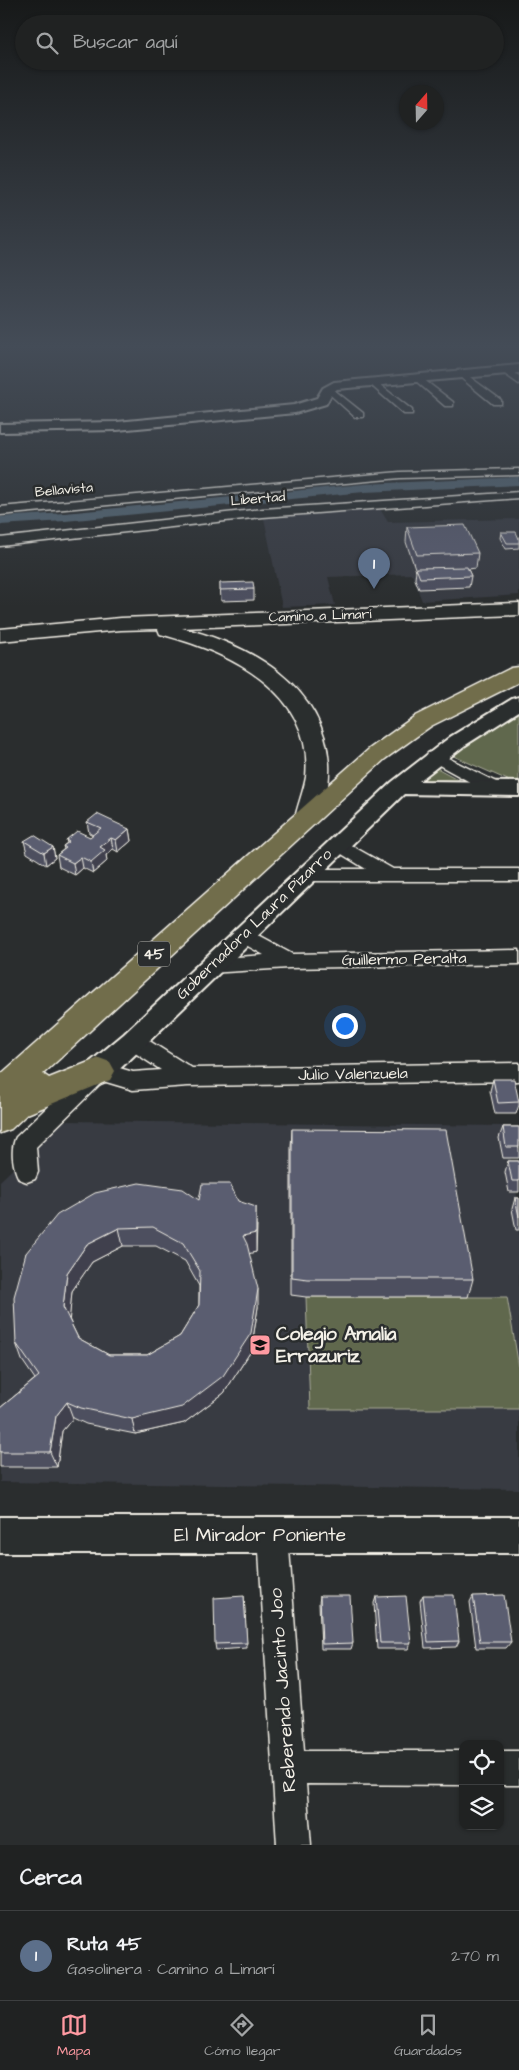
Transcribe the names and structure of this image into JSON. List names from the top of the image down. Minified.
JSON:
{"streets":{"main road":["Camino a Limarí","Gobernadora Laura Pizarro","45"],"street":["Bellavista","Libertad","Guillermo Peralta","Julio Valenzuela","El Mirador Poniente","Reberendo Jacinto Joo"]},"crossings":[["Camino a Limarí","Gobernadora Laura Pizarro"],["Gobernadora Laura Pizarro","Guillermo Peralta"],["Gobernadora Laura Pizarro","Julio Valenzuela"],["El Mirador Poniente","Reberendo Jacinto Joo"]],"places":{"school or university":["Colegio Amalia Errazuriz"]},"north":"top","page":{"search":"Buscar aquí","pins":"1","heading":"Cerca","list":[{"mark":"1","name":"Ruta 45","note":"Gasolinera · Camino a Limarí","value":"270 m"}],"nav":["Mapa","Cómo llegar","Guardados"]}}
